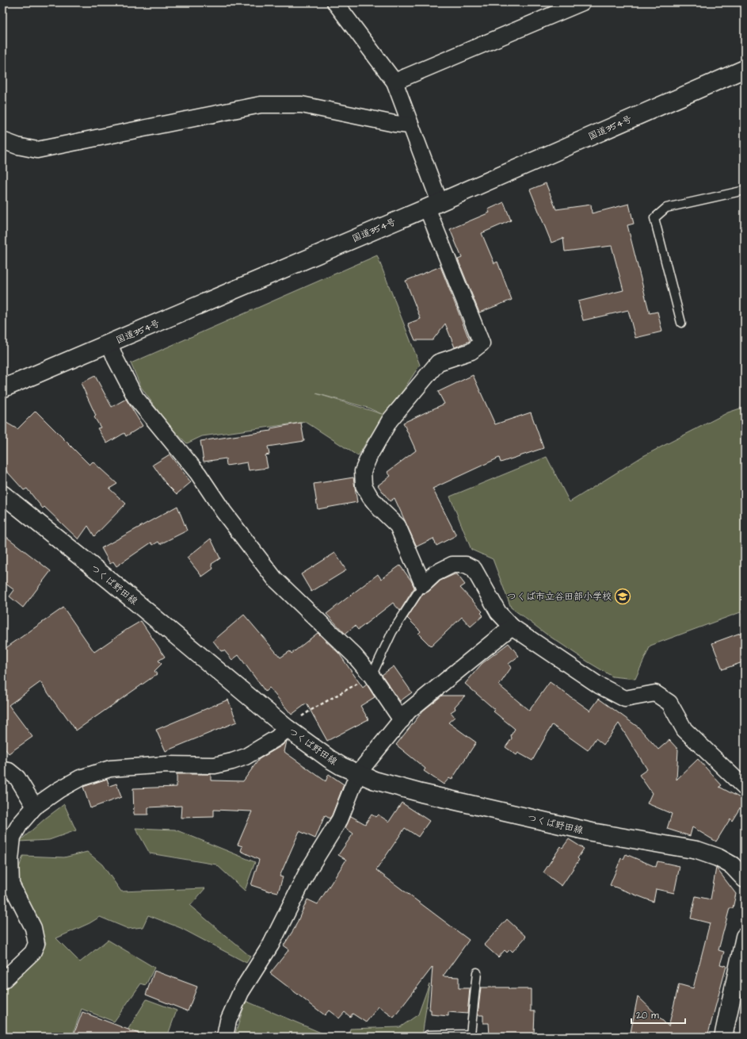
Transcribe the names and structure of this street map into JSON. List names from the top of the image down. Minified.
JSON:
{"streets":{"main road":["国道354号","つくば野田線"]},"places":{"school or university":["つくば市立谷田部小学校"]},"scale_bar":"20 m"}
